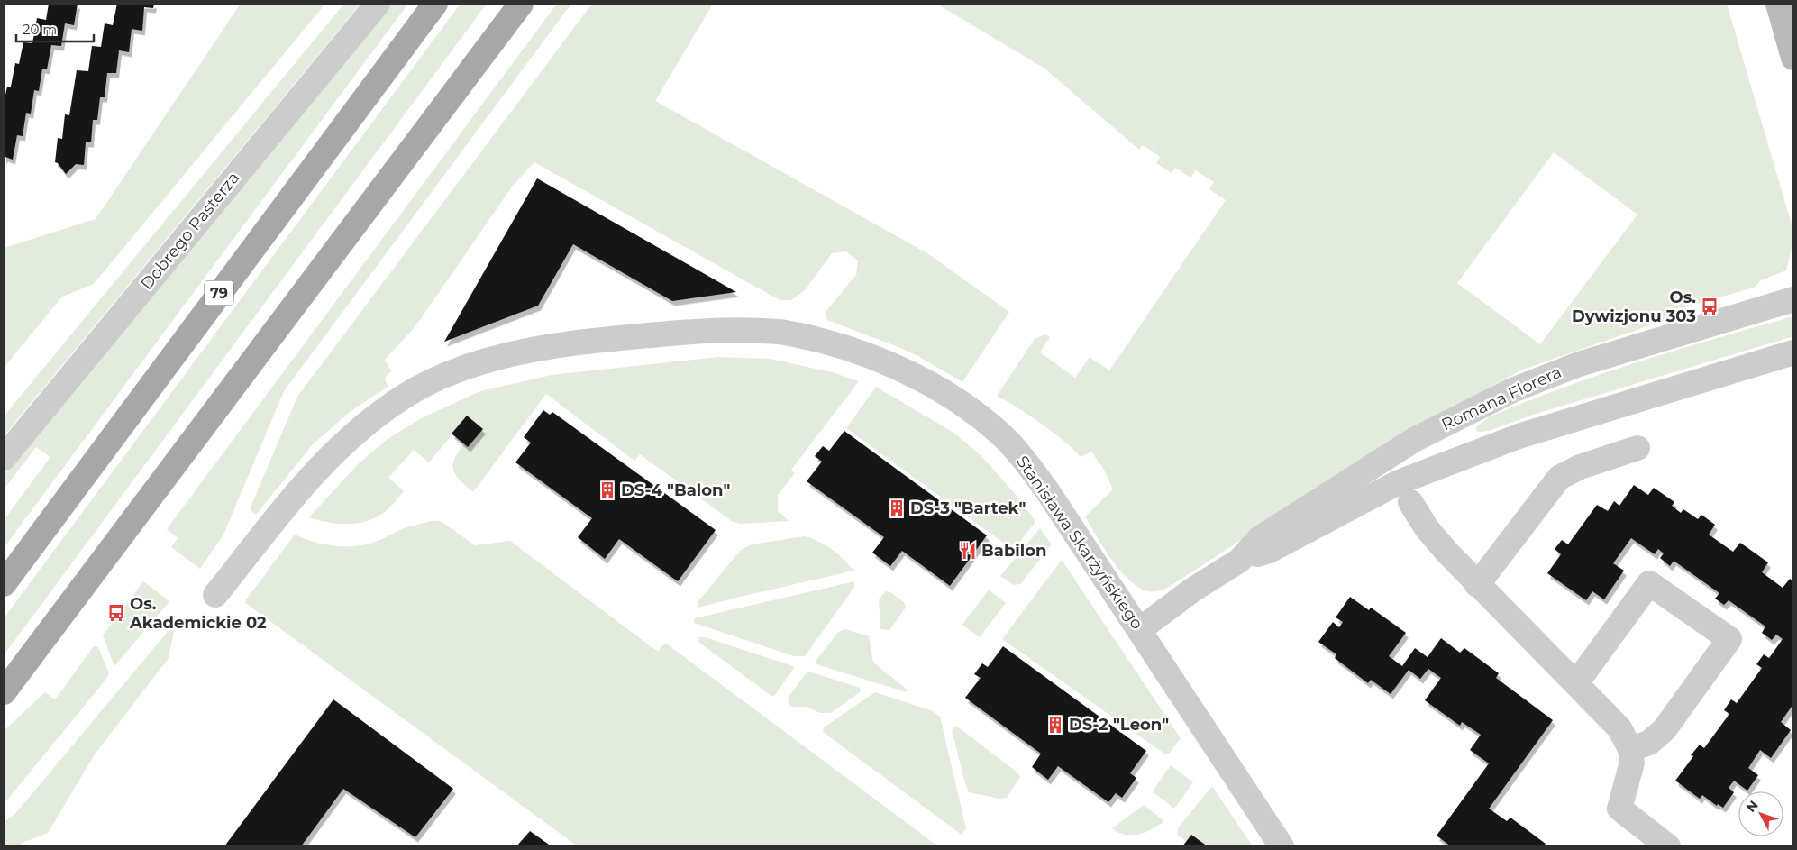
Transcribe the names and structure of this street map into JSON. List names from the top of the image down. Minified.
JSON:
{"streets":{"main road":["79"],"street":["Dobrego Pasterza","Romana Florera","Stanisława Skarżyńskiego"]},"crossings":[["Romana Florera","Stanisława Skarżyńskiego"]],"places":{"bus stop":["Os. Dywizjonu 303","Os. Akademickie 02"],"building":["DS-4 \"Balon\"","DS-3 \"Bartek\"","DS-2 \"Leon\""],"restaurant":["Babilon"]},"scale_bar":"20 m","north":"top left"}
